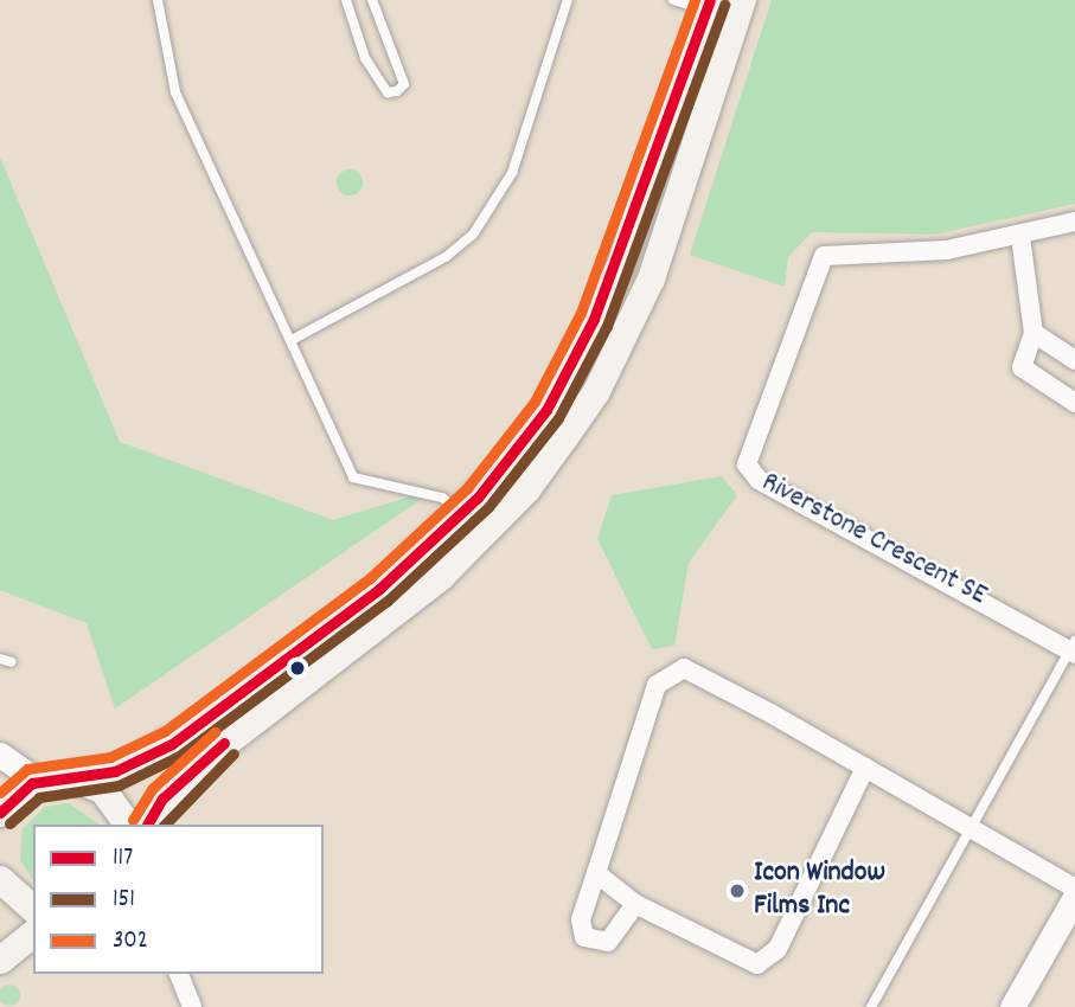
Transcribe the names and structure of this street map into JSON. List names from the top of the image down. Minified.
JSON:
{"streets":{"street":["Riverstone Crescent SE"]},"places":["Icon Window Films Inc"],"lines":["transit line 117","transit line 302","transit line 151"],"legend":["117","151","302"]}
